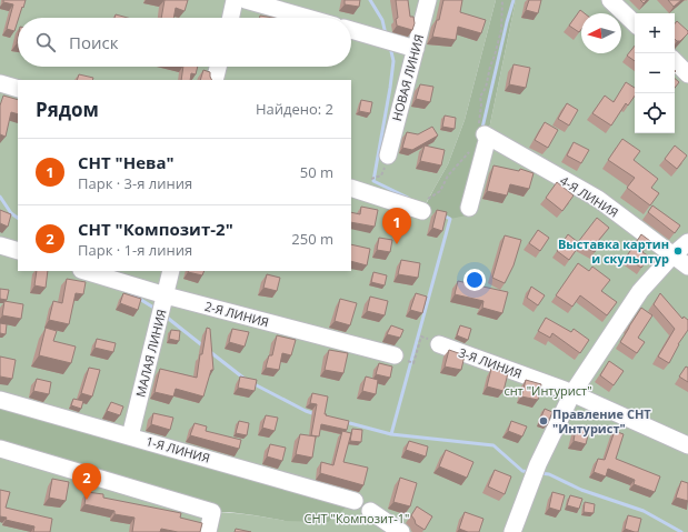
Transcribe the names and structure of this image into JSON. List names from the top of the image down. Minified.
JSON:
{"streets":{"street":["НОВАЯ ЛИНИЯ","4-Я ЛИНИЯ","2-Я ЛИНИЯ","МАЛАЯ ЛИНИЯ","3-Я ЛИНИЯ","1-Я ЛИНИЯ"]},"crossings":[["2-Я ЛИНИЯ","МАЛАЯ ЛИНИЯ"],["МАЛАЯ ЛИНИЯ","1-Я ЛИНИЯ"]],"parks":["снт \"Интурист\"","СНТ \"Композит-1\""],"places":["Выставка картин и скульптур","Правление СНТ \"Интурист\""],"north":"left","page":{"map_buttons":["+","−"],"search":"Поиск","heading":["Рядом","Найдено: 2"],"list":[{"mark":"1","name":"СНТ \"Нева\"","note":"Парк · 3-я линия","value":"50 m"},{"mark":"2","name":"СНТ \"Композит-2\"","note":"Парк · 1-я линия","value":"250 m"}],"pins":["1","2"]}}
